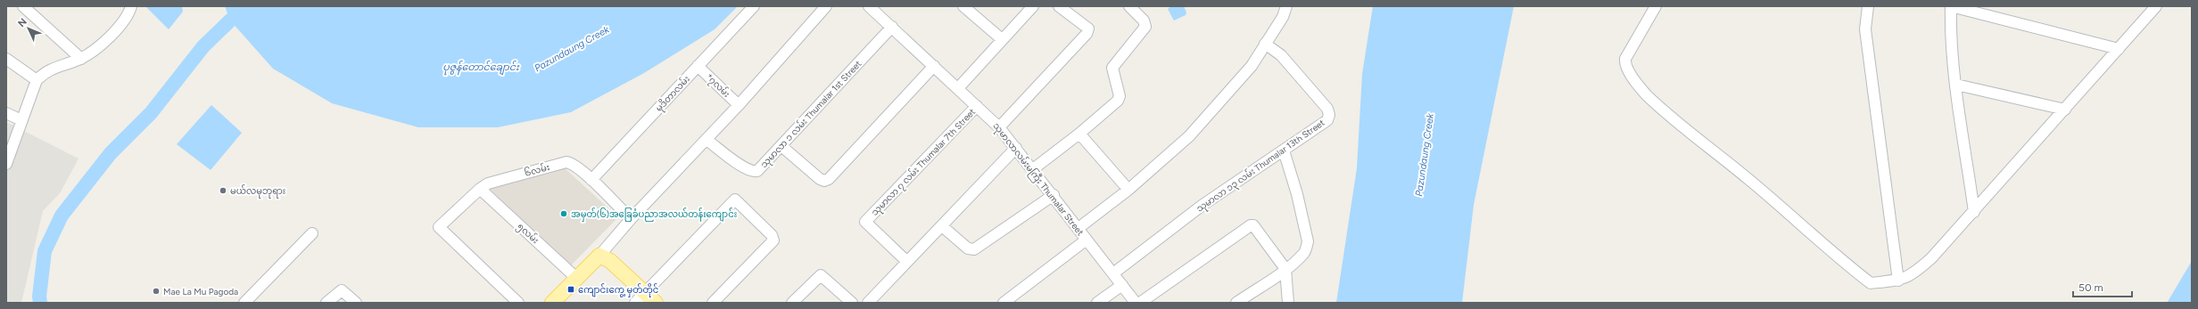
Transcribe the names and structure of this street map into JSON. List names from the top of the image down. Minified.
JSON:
{"streets":{"street":["*၇လမ်း","မုဒိတာလမ်း","သုမာလာ ၁ လမ်း Thumalar 1st Street","သုမာလာ ၇ လမ်း Thumalar 7th Street","သုမာလာ ၁၃ လမ်း Thumalar 13th Street","၆လမ်း","သုမာလာလမ်းမကြီး Thumalar Street","၅လမ်း"]},"crossings":[["*၇လမ်း","မုဒိတာလမ်း"],["မုဒိတာလမ်း","၆လမ်း"],["သုမာလာ ၁ လမ်း Thumalar 1st Street","သုမာလာလမ်းမကြီး Thumalar Street"],["သုမာလာ ၇ လမ်း Thumalar 7th Street","သုမာလာလမ်းမကြီး Thumalar Street"],["သုမာလာ ၁၃ လမ်း Thumalar 13th Street","သုမာလာလမ်းမကြီး Thumalar Street"],["၆လမ်း","၅လမ်း"]],"water":["Pazundaung Creek","ပုဇွန်တောင်ချောင်း"],"places":{"other":["မယ်လမုဘုရား","အမှတ်(၆)အခြေခံပညာအလယ်တန်းကျောင်း","Mae La Mu Pagoda"],"transit":["ကျောင်းကွေ့ မှတ်တိုင်"]},"scale_bar":"50 m","north":"top left"}
